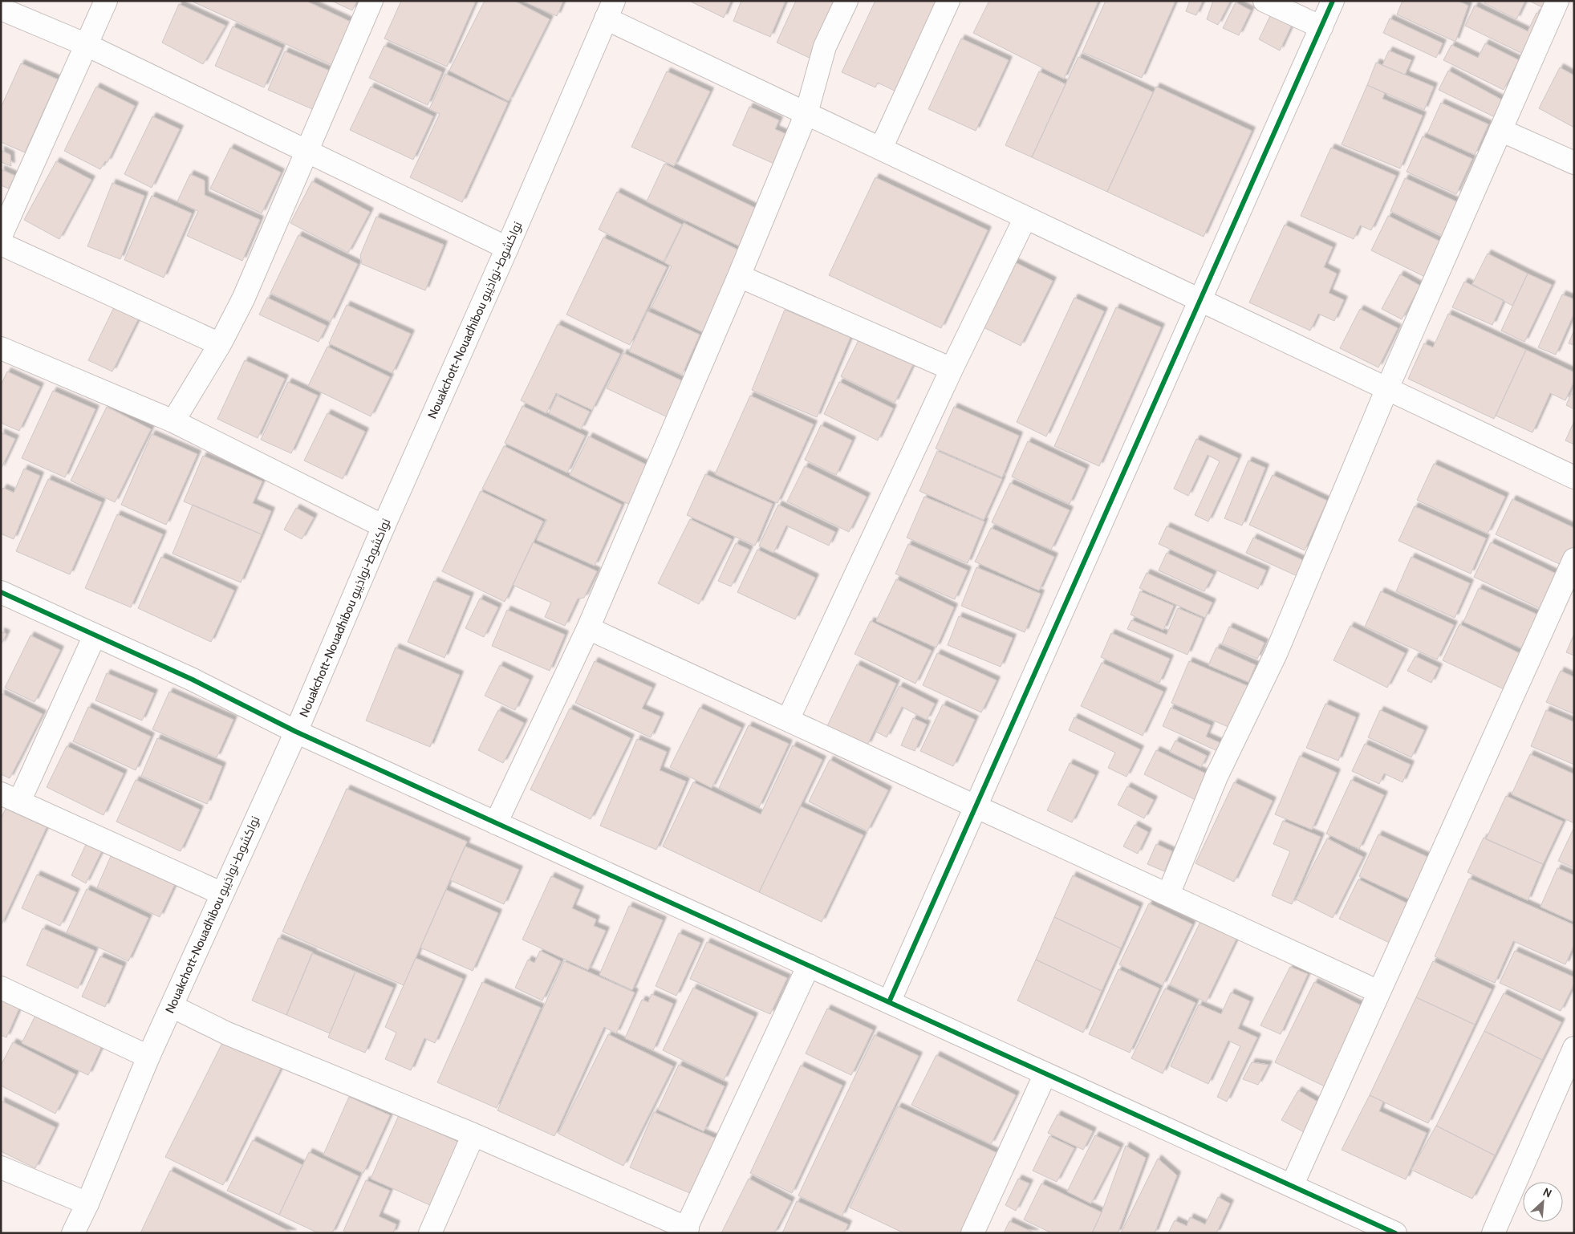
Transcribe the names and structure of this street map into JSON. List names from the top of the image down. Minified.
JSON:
{"streets":{"main road":["Nouakchott-Nouadhibou نواكشوط-نواذيبو"]},"north":"top right"}
